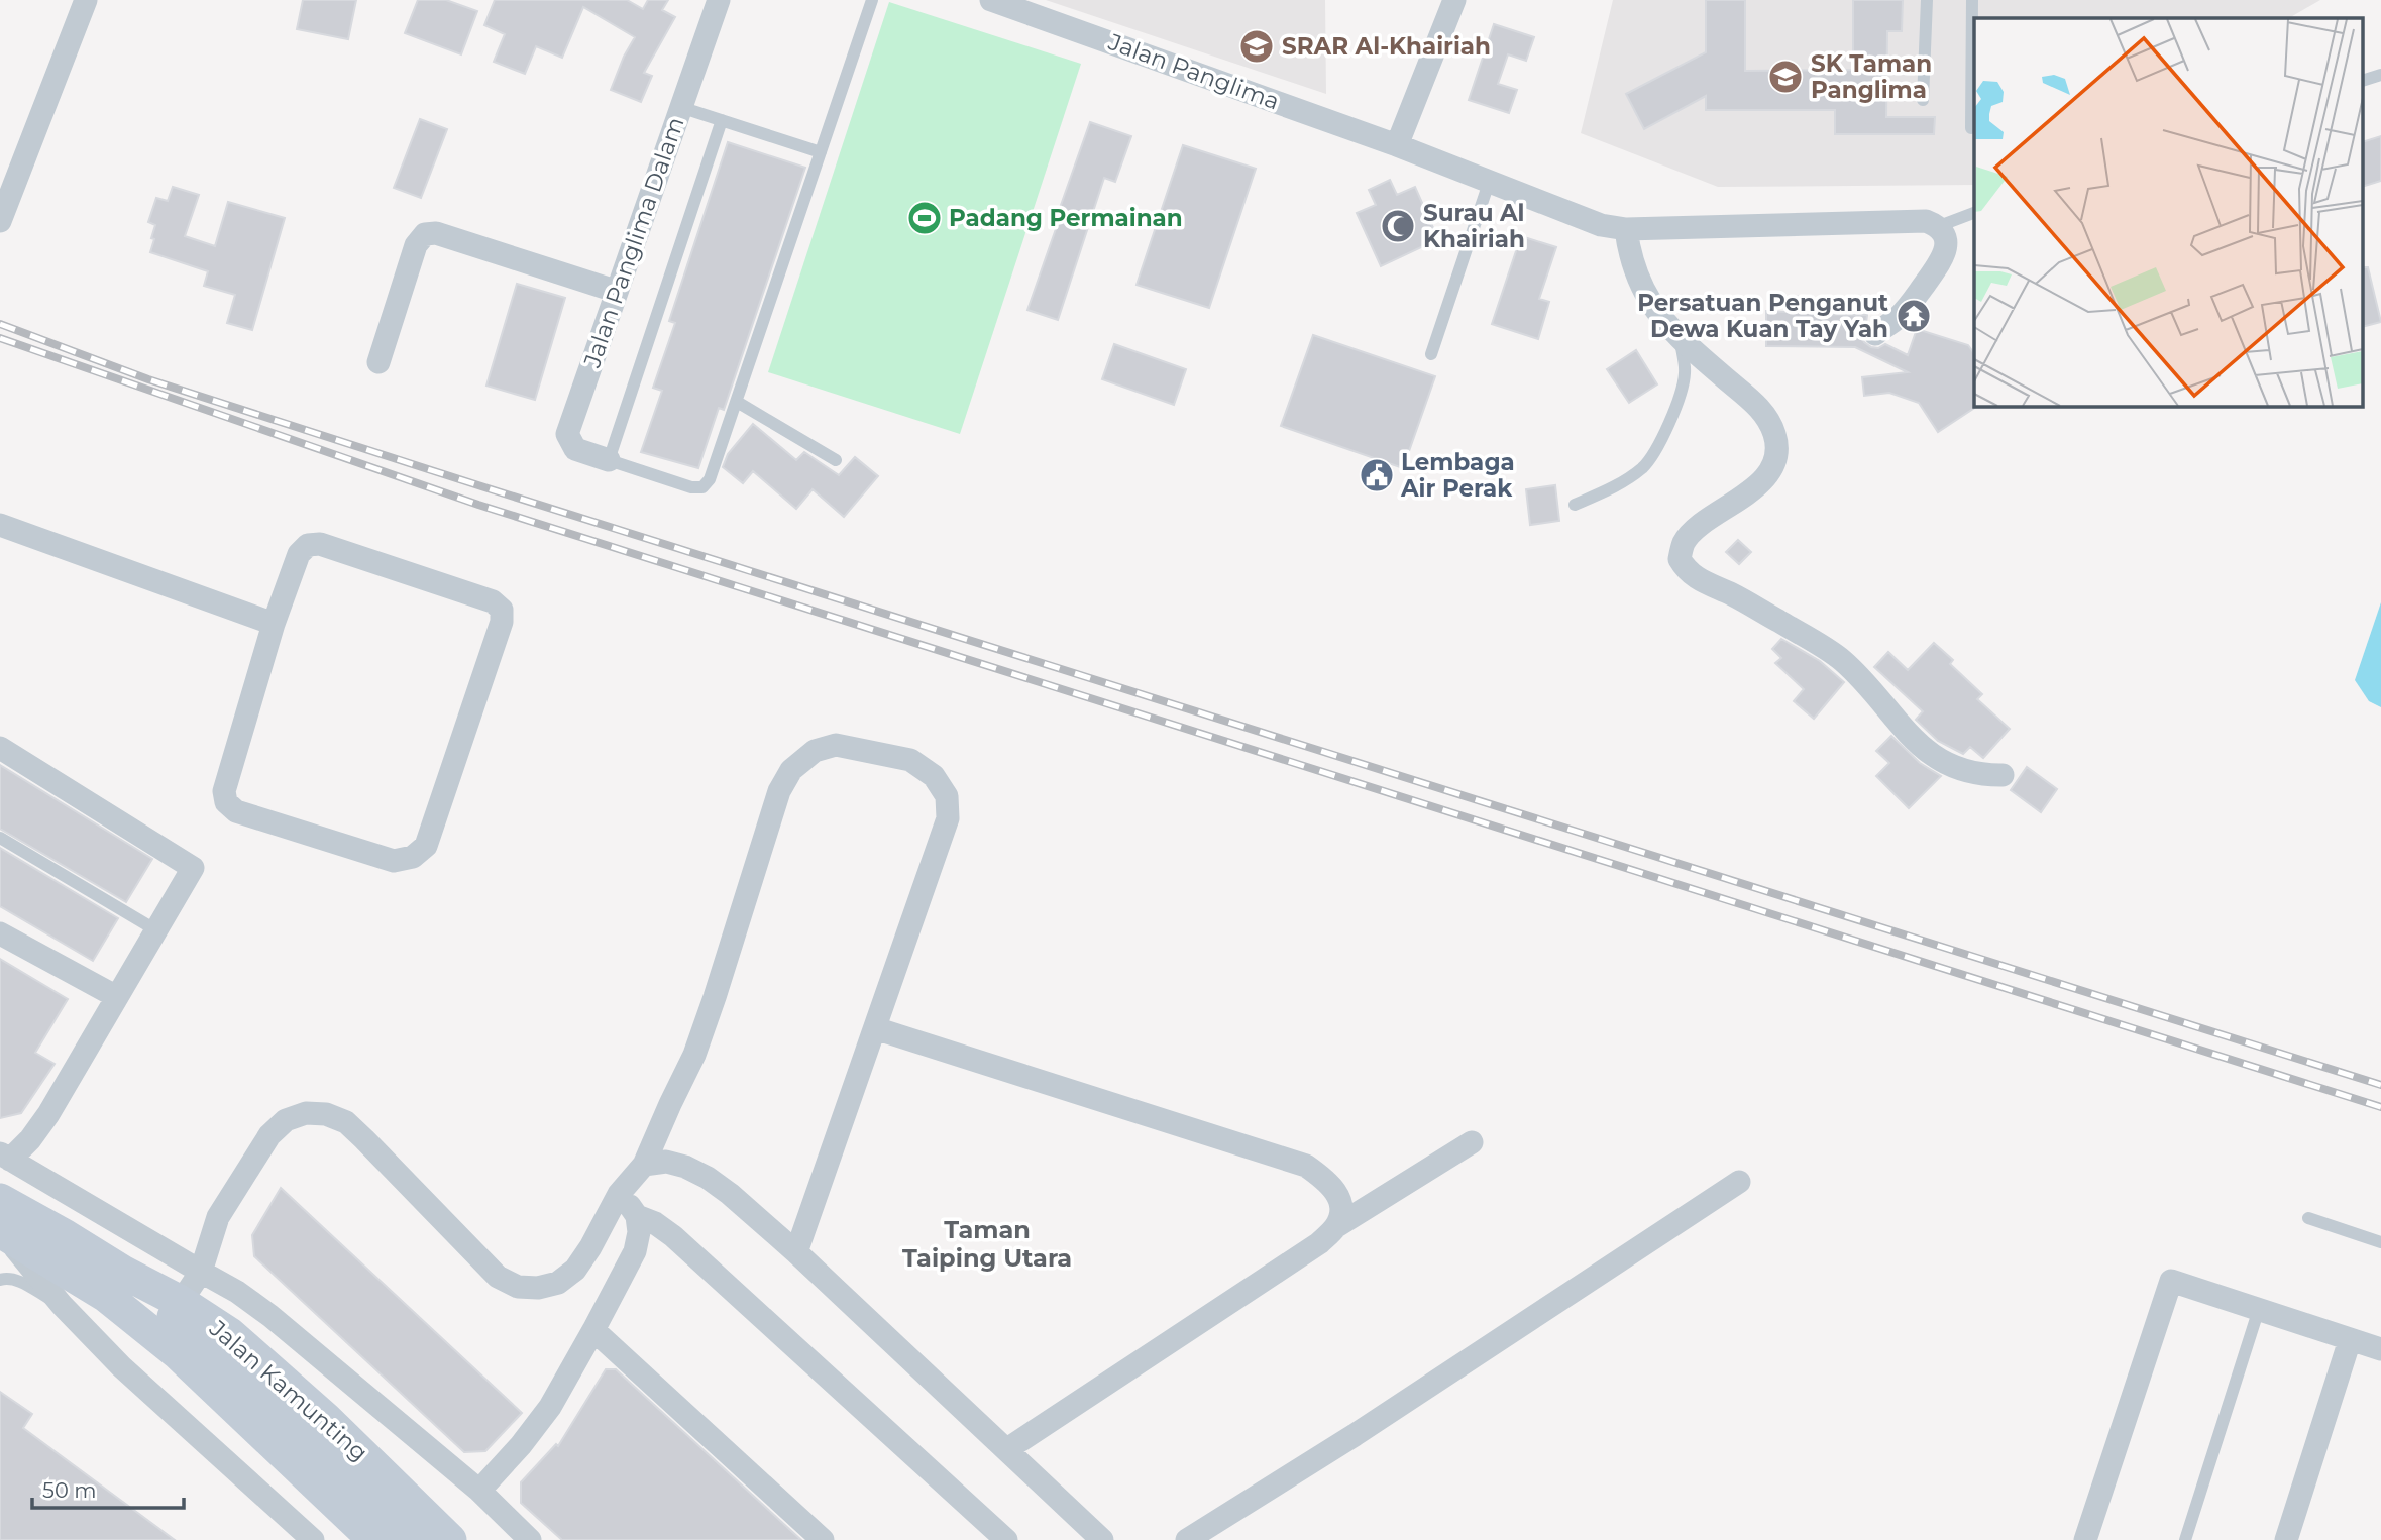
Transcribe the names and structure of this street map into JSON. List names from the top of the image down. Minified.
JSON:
{"streets":{"main road":["Jalan Kamunting"],"street":["Jalan Panglima","Jalan Panglima Dalam"]},"districts":["Taman Taiping Utara"],"places":{"school or university":["SRAR Al-Khairiah","SK Taman Panglima"],"sports":["Padang Permainan"],"mosque":["Surau Al Khairiah"],"temple":["Persatuan Penganut Dewa Kuan Tay Yah"],"public building":["Lembaga Air Perak"]},"scale_bar":"50 m"}
